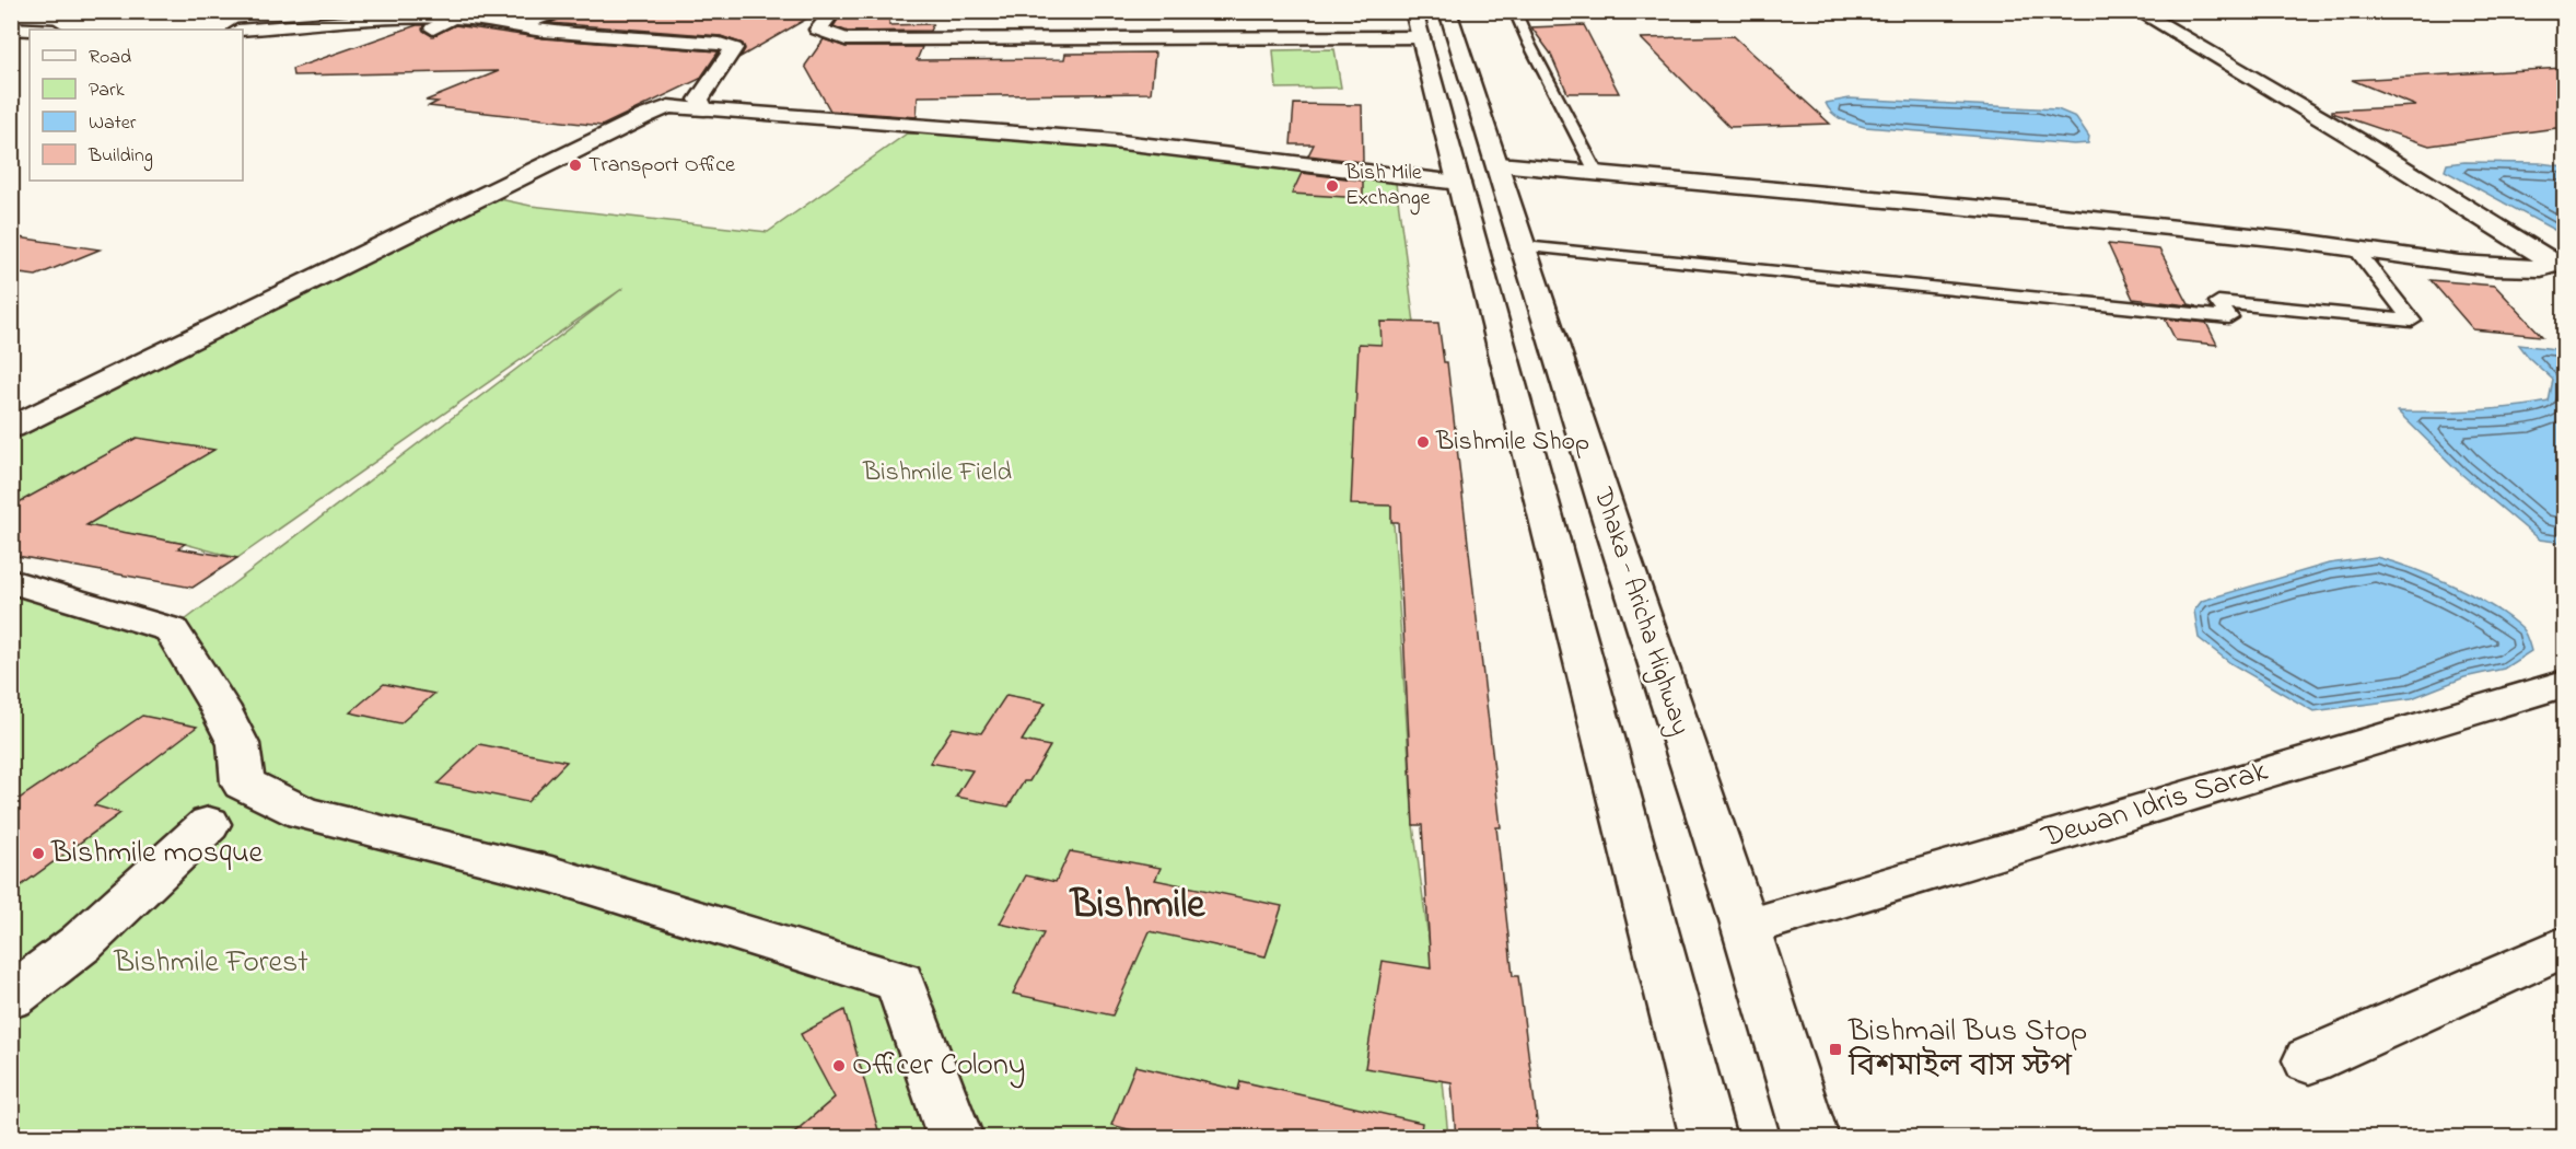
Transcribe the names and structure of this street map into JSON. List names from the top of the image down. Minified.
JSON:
{"streets":{"main road":["Dhaka - Aricha Highway","Dewan Idris Sarak"]},"crossings":[["Dhaka - Aricha Highway","Dewan Idris Sarak"]],"districts":["Bishmile"],"parks":["Bishmile Field","Bishmile Forest"],"places":{"other":["Transport Office","Bish Mile Exchange","Bishmile Shop","Bishmile mosque","Officer Colony"],"transit":["Bishmail Bus Stop বিশমাইল বাস স্টপ"]},"legend":["Road","Park","Water","Building"]}
